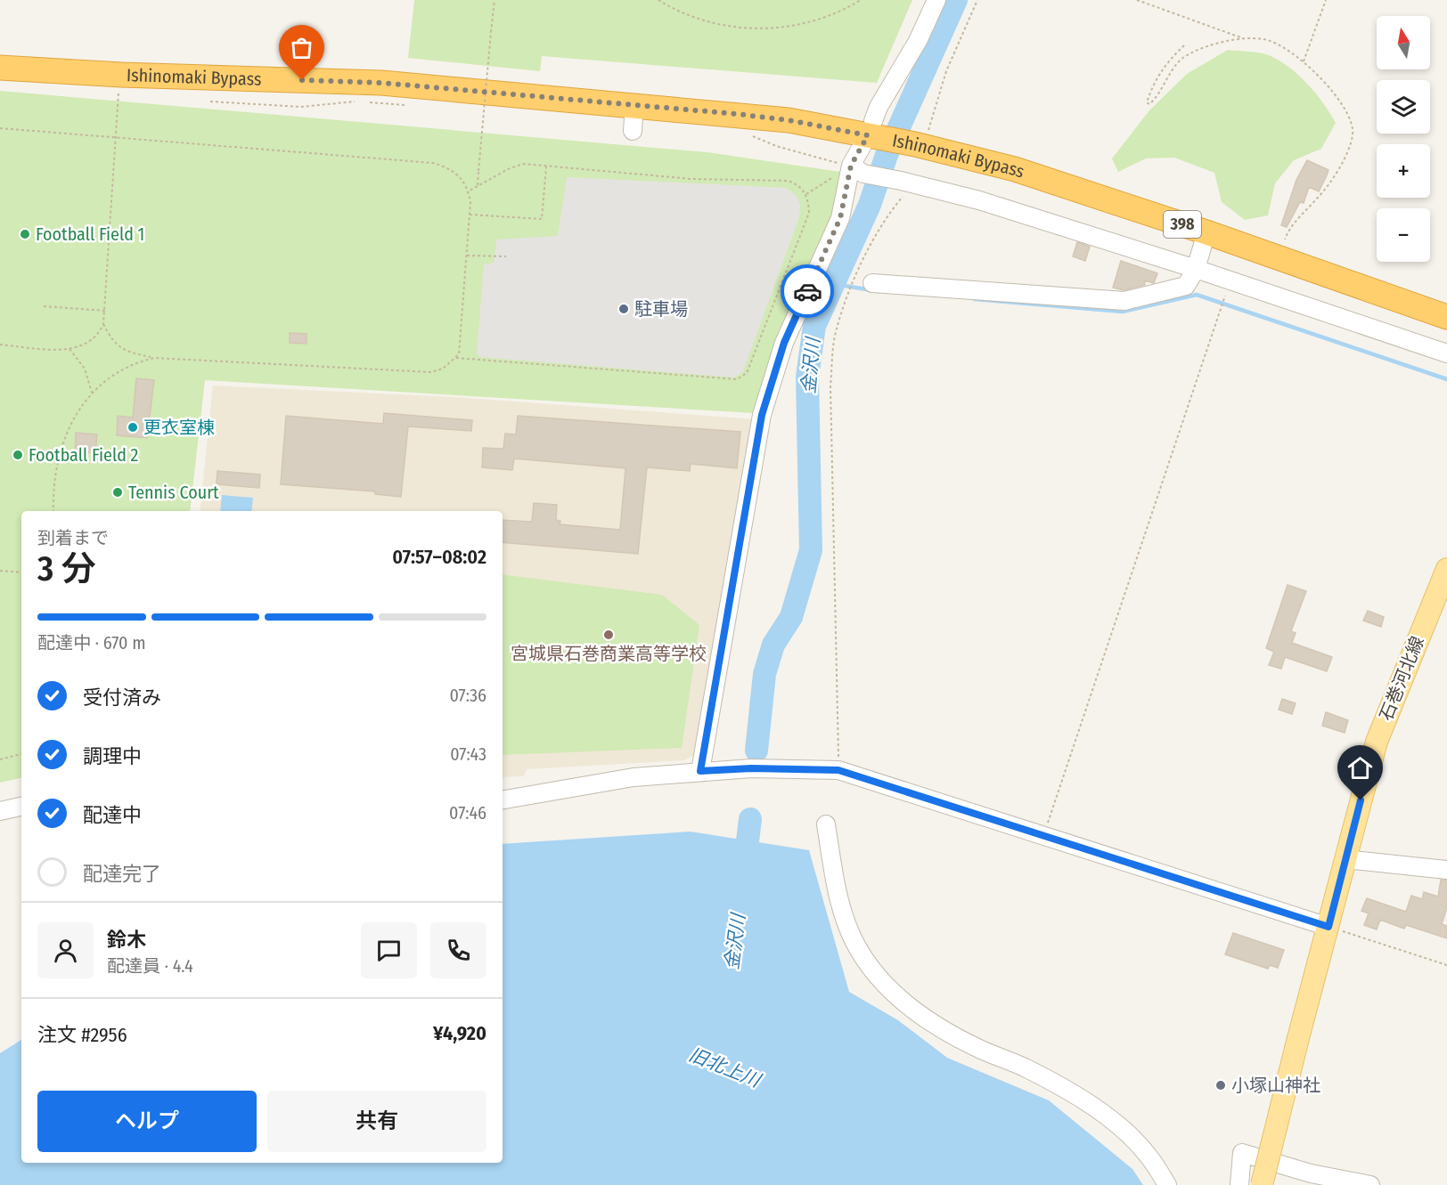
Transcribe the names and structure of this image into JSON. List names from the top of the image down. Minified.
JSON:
{"streets":{"highway":["Ishinomaki Bypass","398"],"main road":["石巻河北線"]},"water":["金沢川","旧北上川"],"places":["Football Field 1","駐車場","更衣室棟","Football Field 2","Tennis Court","宮城県石巻商業高等学校","小塚山神社"],"north":"top","page":{"map_buttons":["+","−"],"heading":["3 分","到着まで","07:57–08:02"],"panel":["鈴木","配達員 · 4.4","注文 #2956","¥4,920"],"bar":"配達中 · 670 m","list":[["受付済み","07:36"],["調理中","07:43"],["配達中","07:46"],"配達完了"],"buttons":["ヘルプ","共有"]}}
